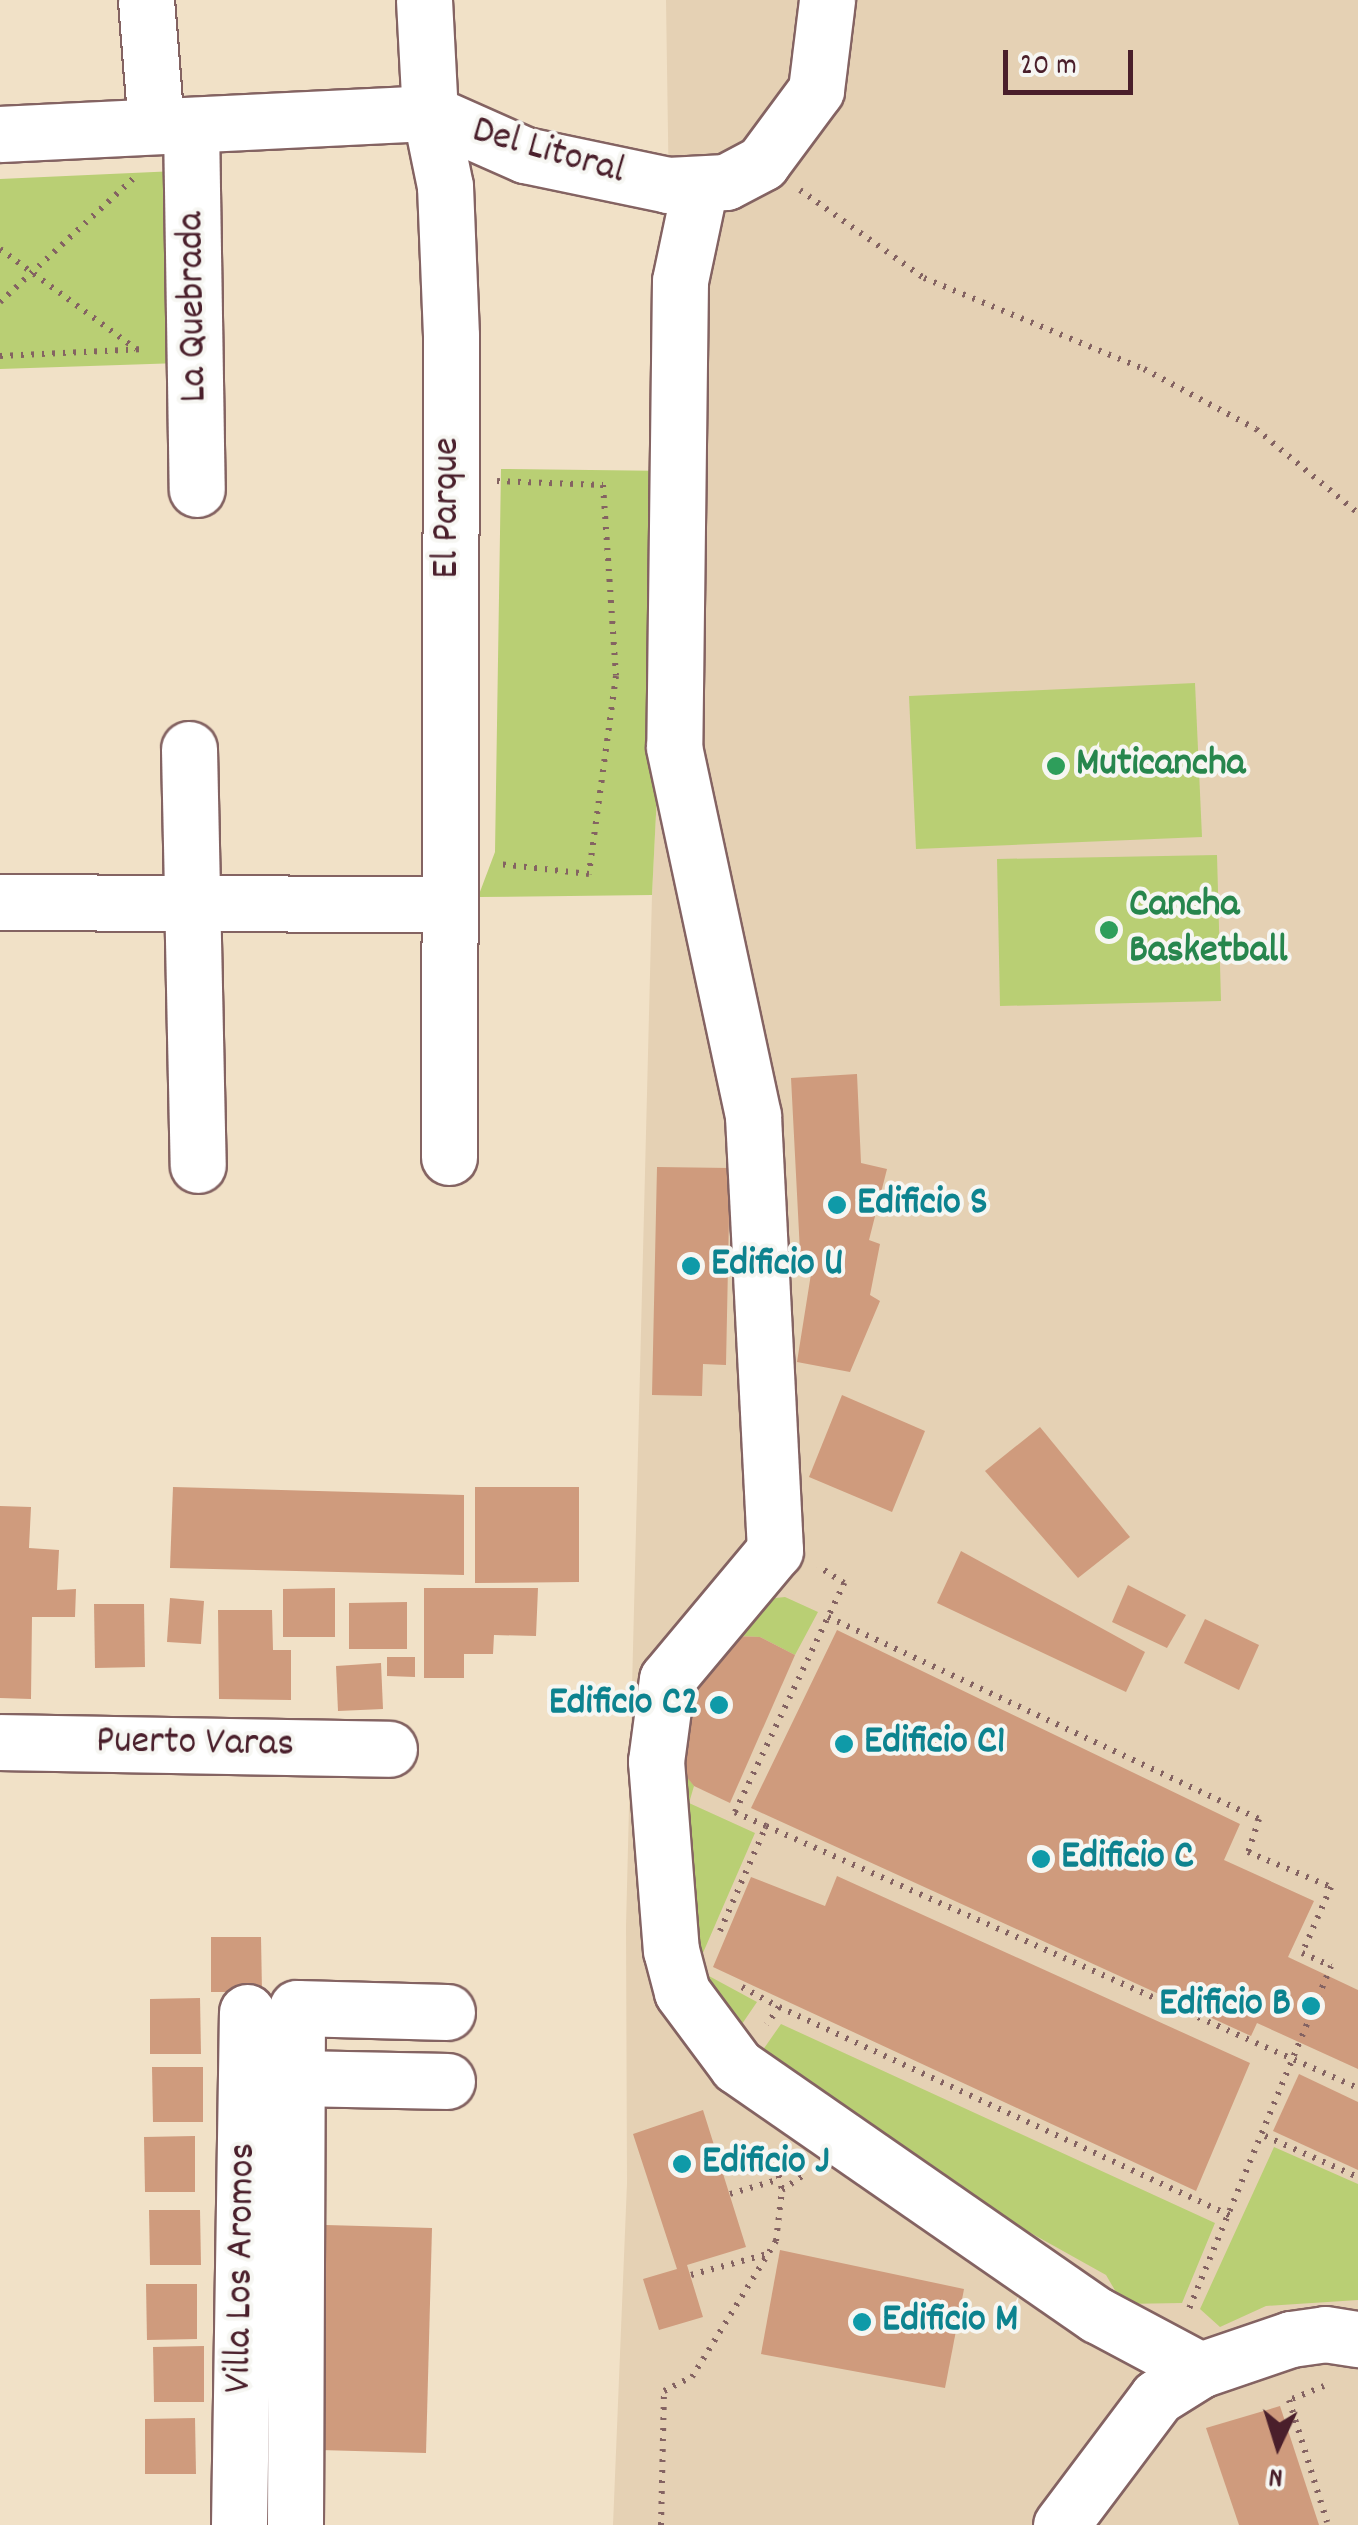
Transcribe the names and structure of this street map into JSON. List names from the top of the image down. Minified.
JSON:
{"streets":{"street":["Del Litoral","La Quebrada","El Parque","Puerto Varas","Villa Los Aromos"]},"crossings":[["Del Litoral","El Parque"]],"places":["Muticancha","Cancha Basketball","Edificio S","Edificio U","Edificio C2","Edificio C1","Edificio C","Edificio B","Edificio J","Edificio M"],"scale_bar":"20 m","north":"bottom"}
